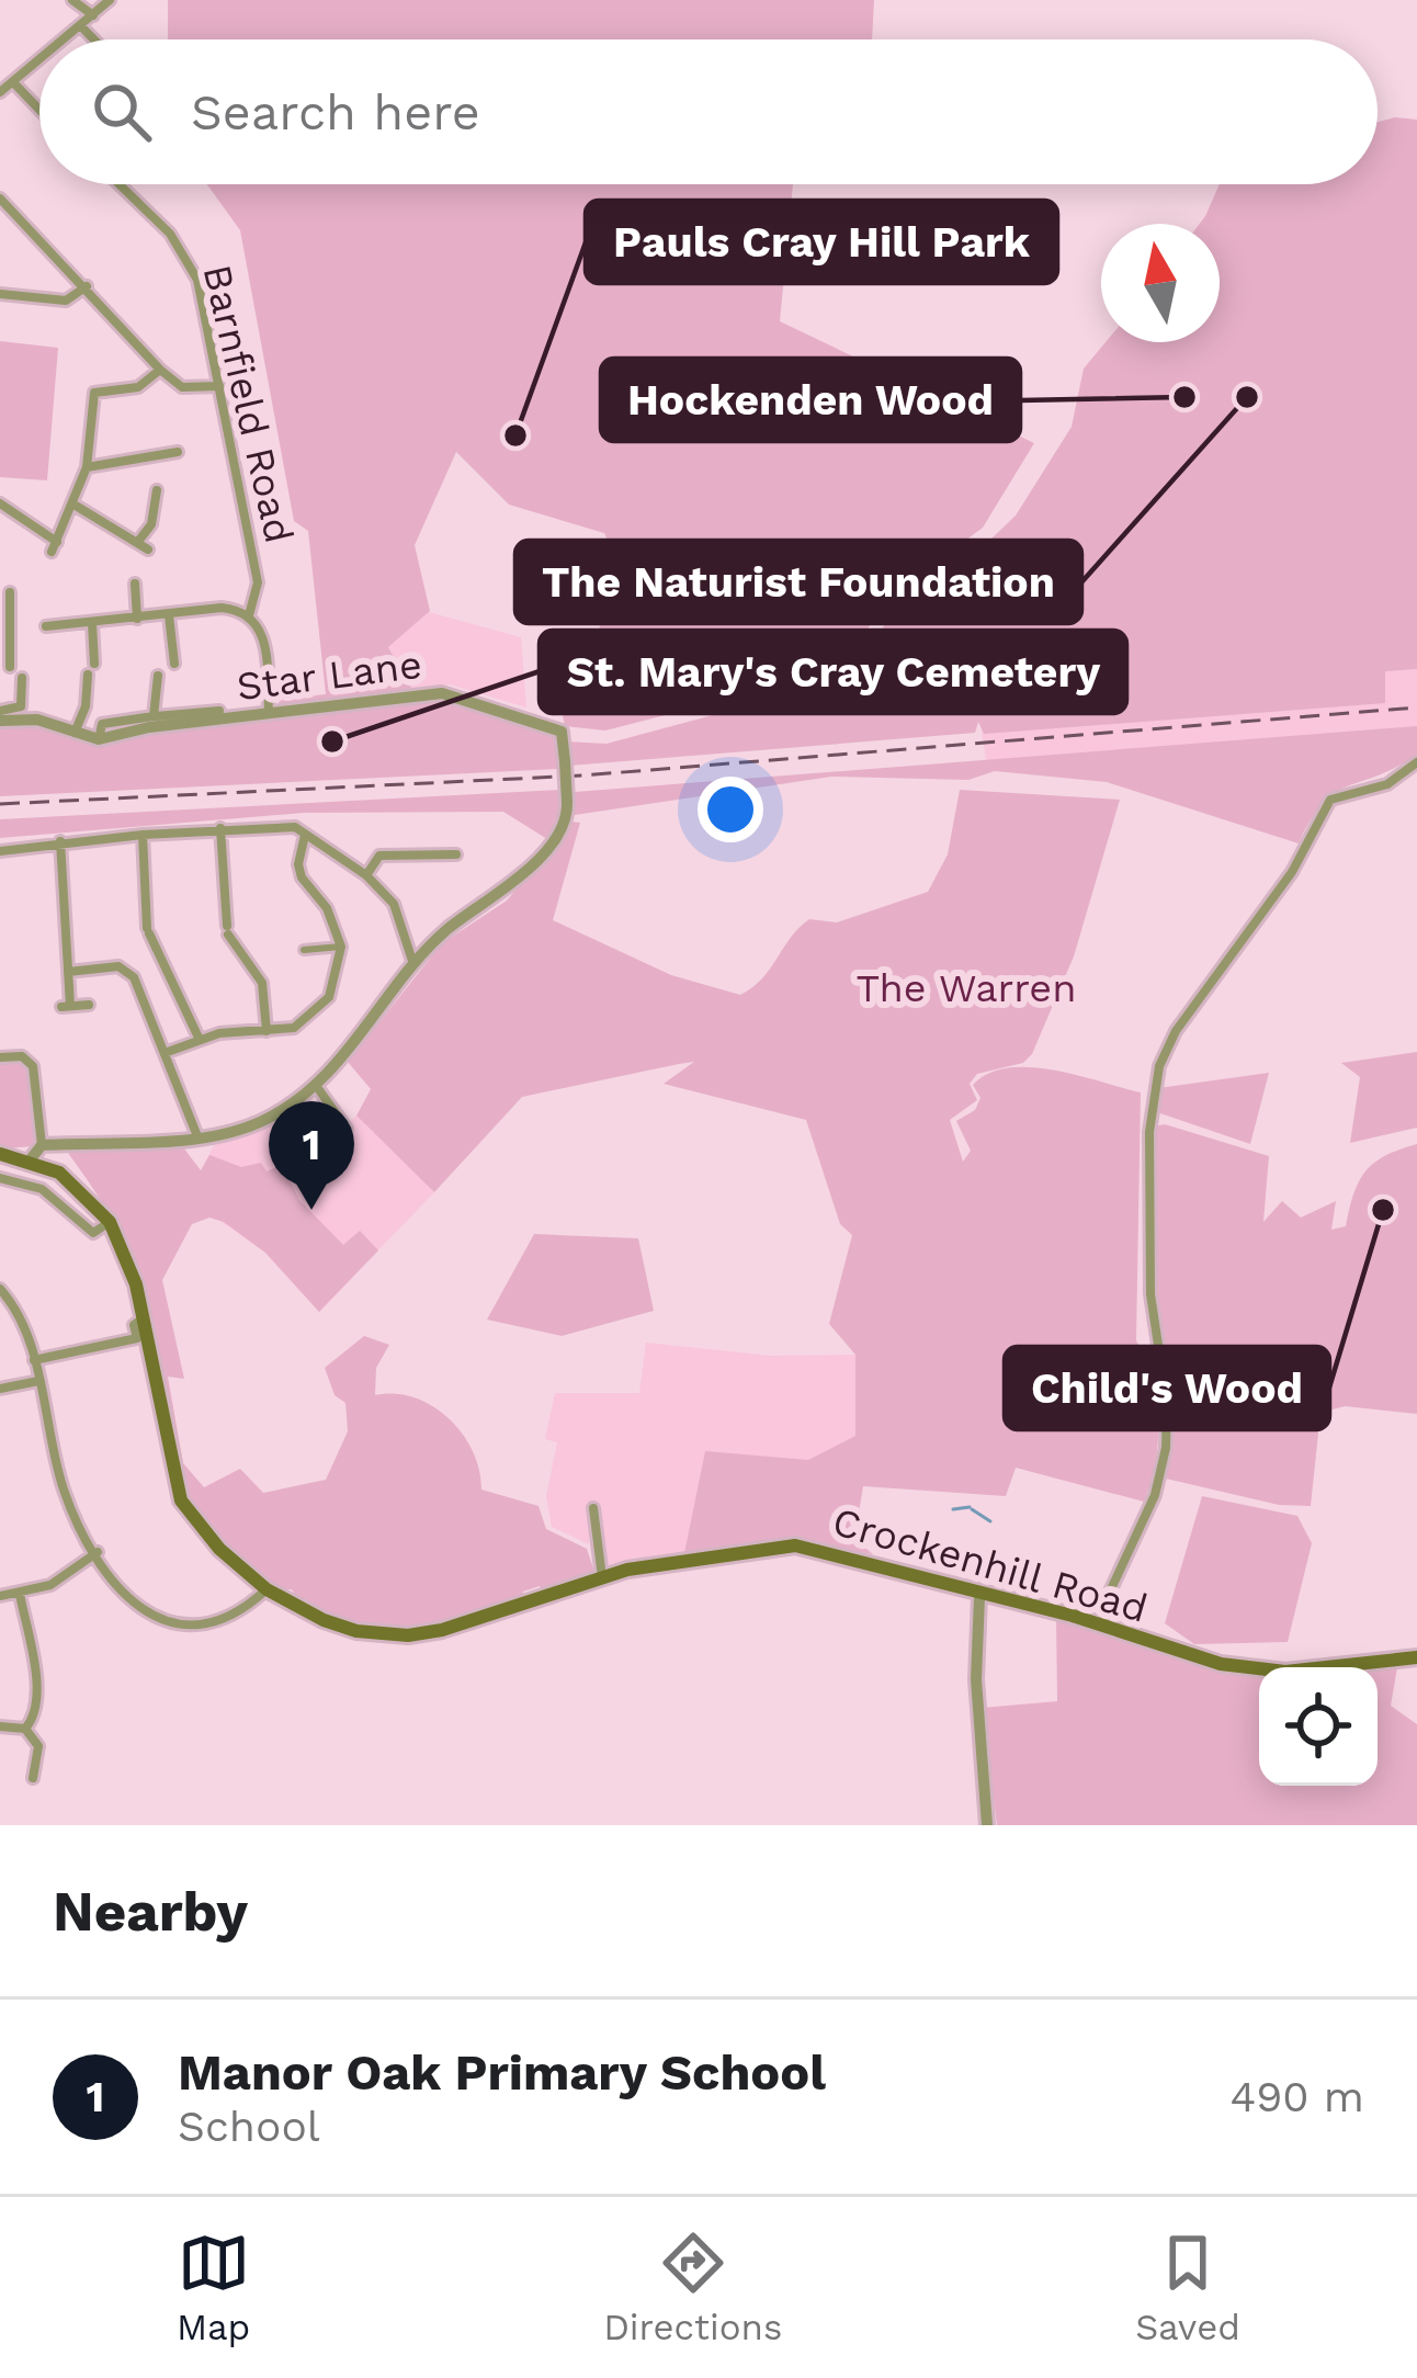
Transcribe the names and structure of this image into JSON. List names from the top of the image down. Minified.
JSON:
{"streets":{"main road":["Crockenhill Road"],"street":["Barnfield Road","Star Lane"]},"crossings":[["Barnfield Road","Star Lane"]],"parks":["The Warren"],"places":["Hockenden Wood","The Naturist Foundation","Pauls Cray Hill Park","St. Mary's Cray Cemetery","Child's Wood"],"north":"top","page":{"search":"Search here","pins":"1","heading":"Nearby","list":[{"mark":"1","name":"Manor Oak Primary School","note":"School","value":"490 m"}],"nav":["Map","Directions","Saved"]}}
